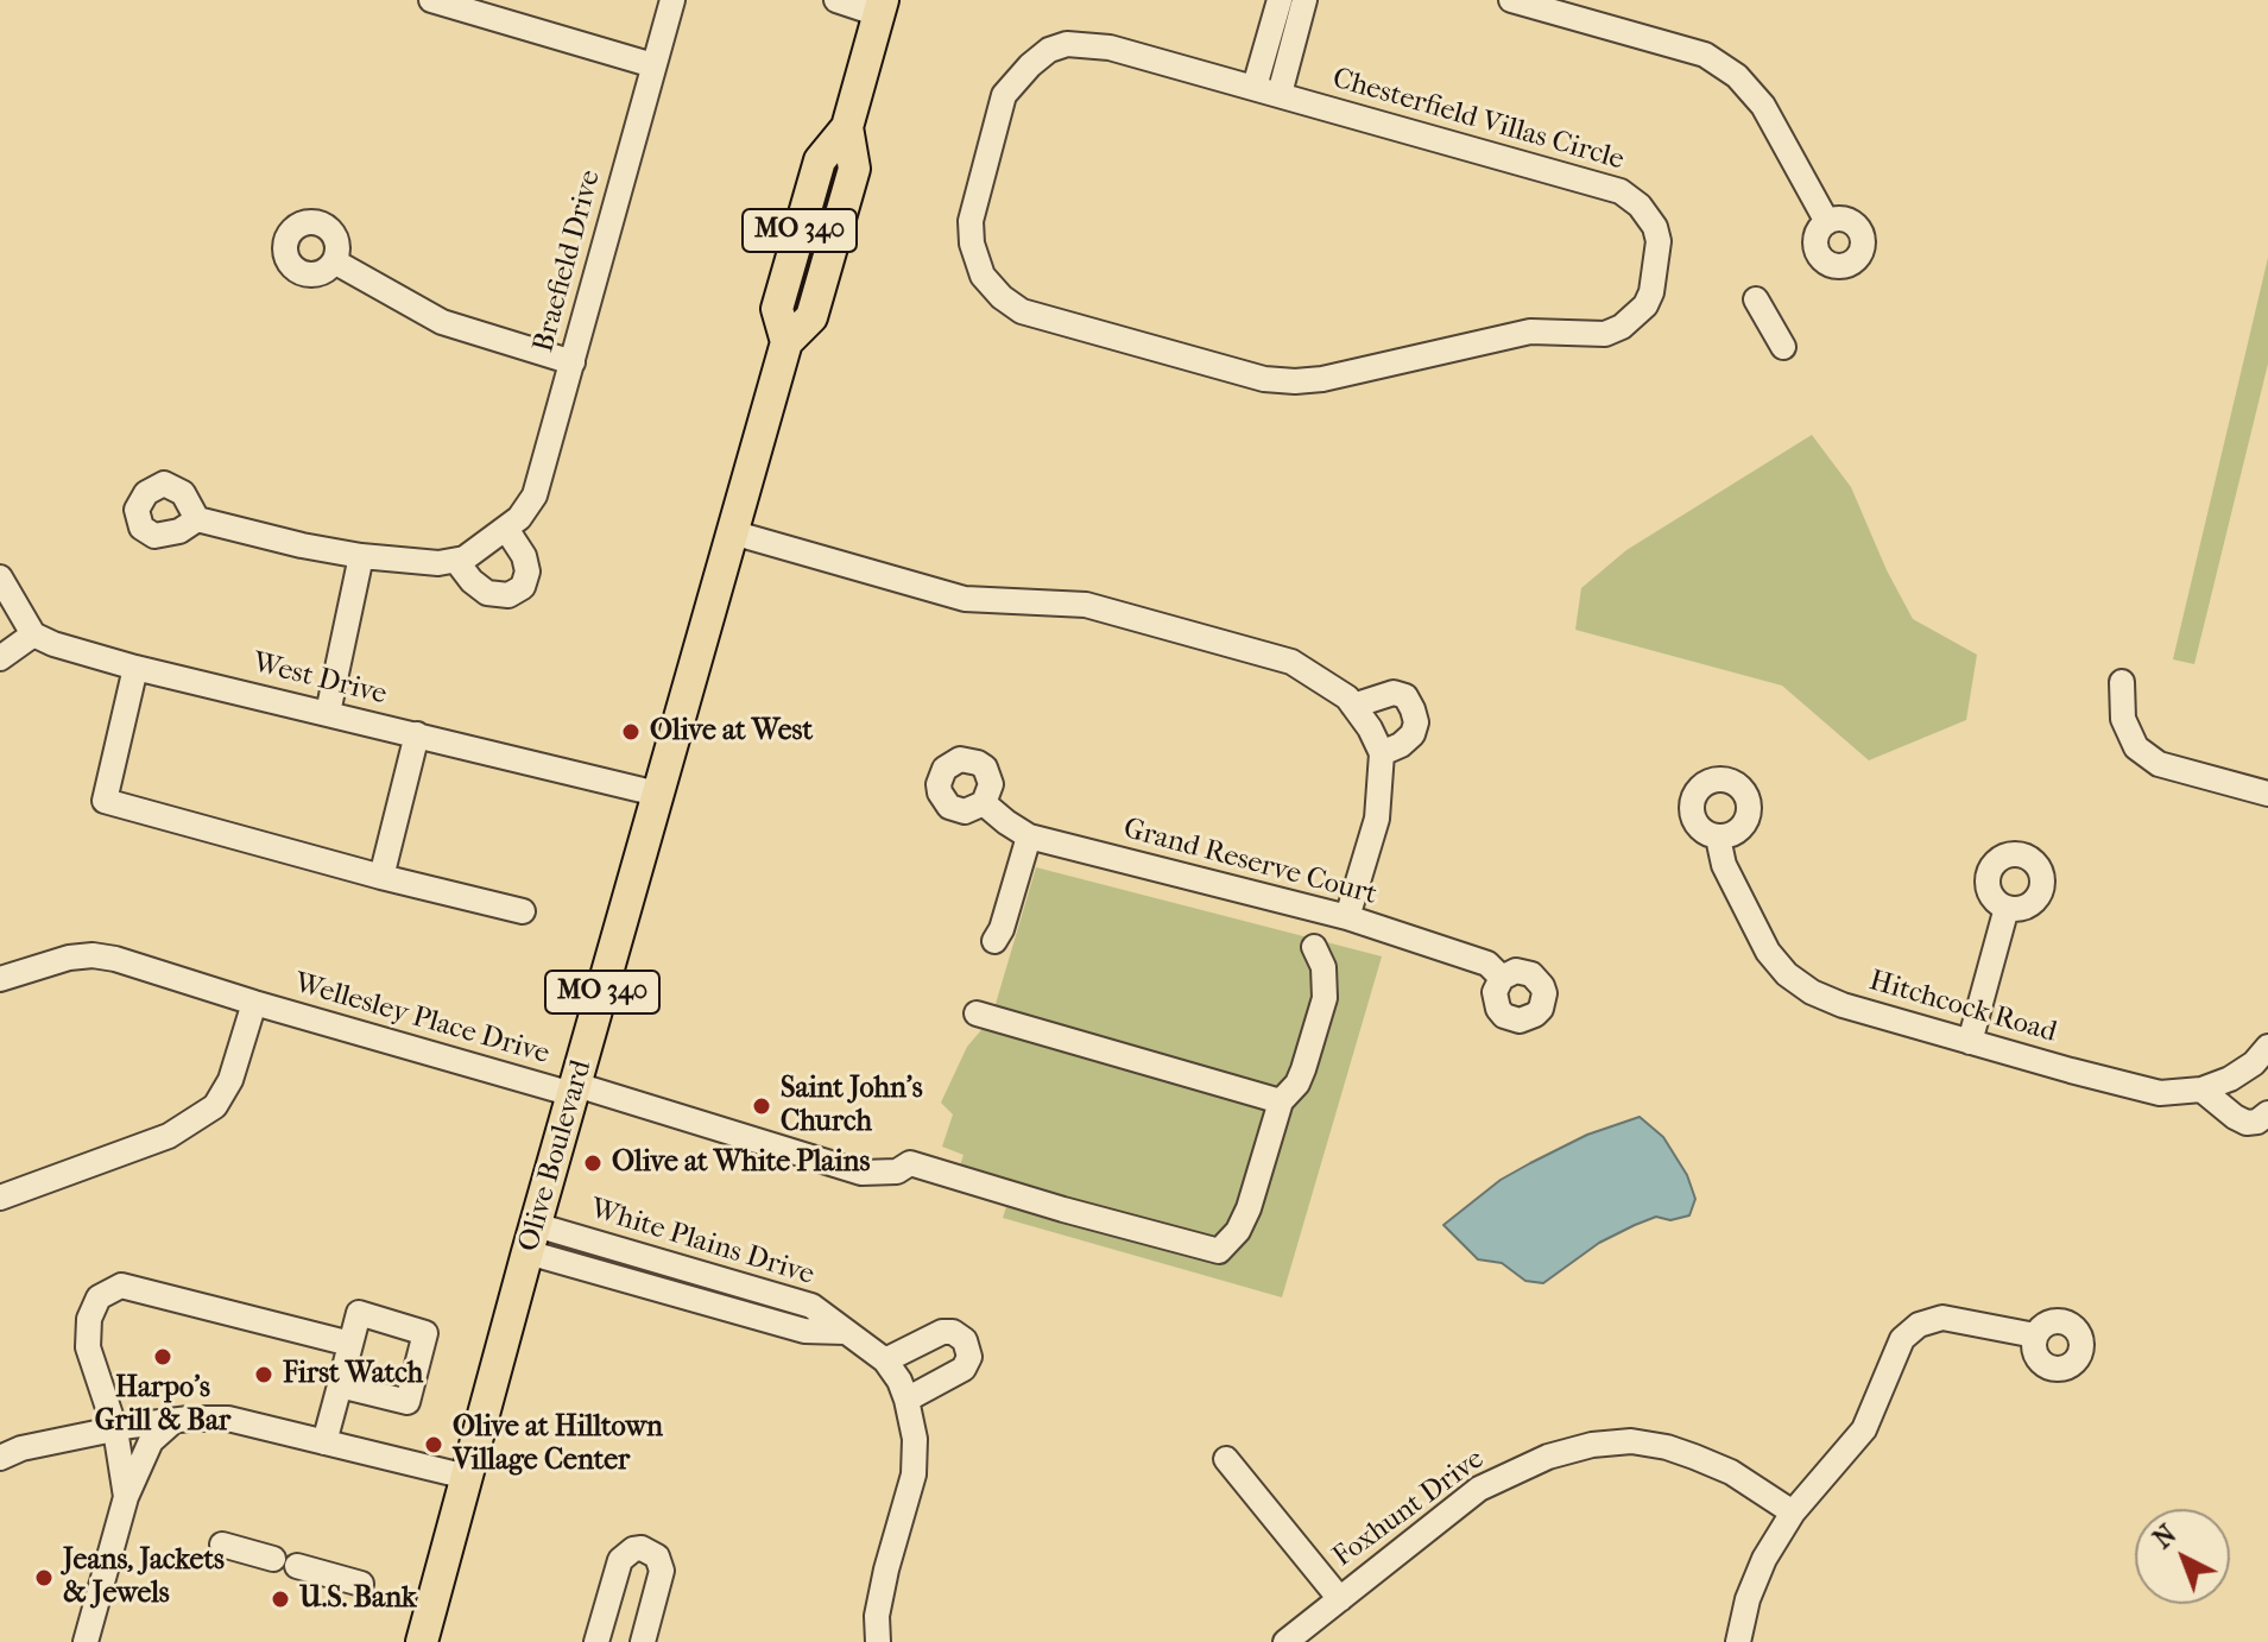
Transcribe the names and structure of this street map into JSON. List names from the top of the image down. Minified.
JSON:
{"streets":{"main road":["MO 340","Olive Boulevard"],"street":["Chesterfield Villas Circle","Braefield Drive","West Drive","Grand Reserve Court","Hitchcock Road","Wellesley Place Drive","White Plains Drive","Foxhunt Drive"]},"crossings":[["West Drive","Olive Boulevard"],["Wellesley Place Drive","Olive Boulevard"],["Olive Boulevard","White Plains Drive"]],"places":["Olive at West","Saint John's Church","Olive at White Plains","Harpo's Grill & Bar","First Watch","Olive at Hilltown Village Center","Jeans, Jackets & Jewels","U.S. Bank"],"north":"top left"}
